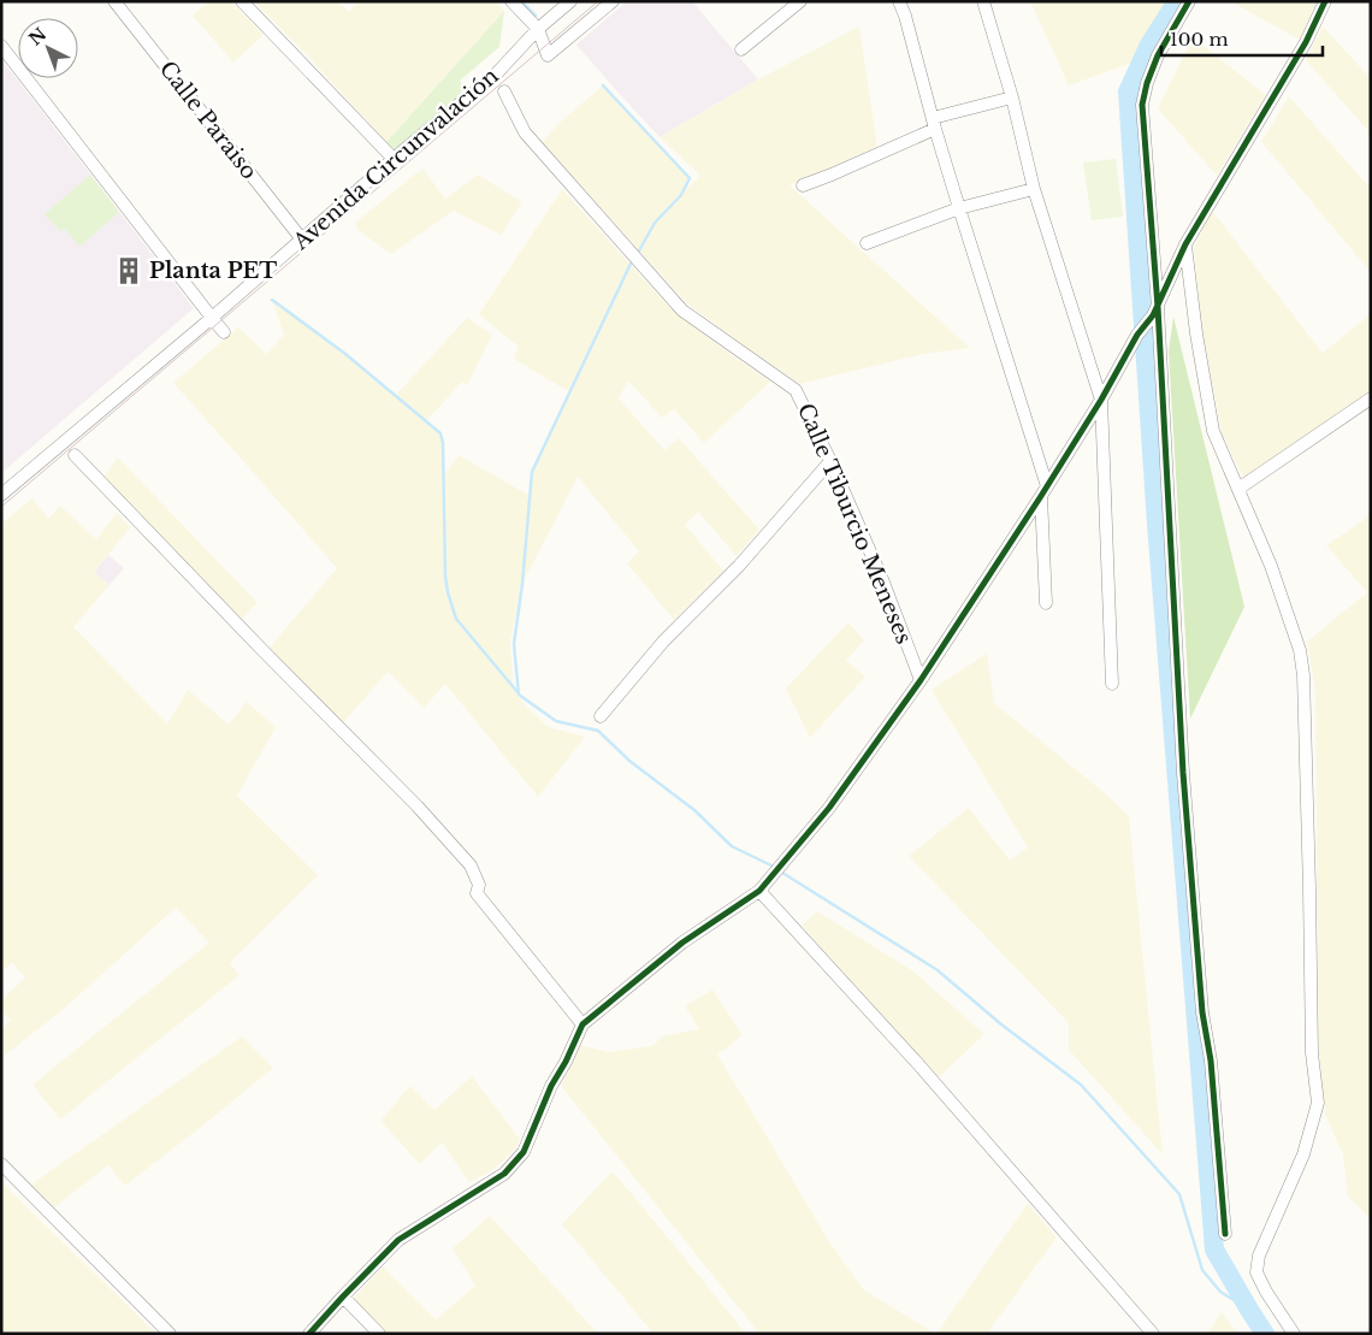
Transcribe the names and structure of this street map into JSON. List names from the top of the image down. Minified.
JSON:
{"streets":{"street":["Calle Paraiso","Avenida Circunvalación","Calle Tiburcio Meneses"]},"crossings":[["Calle Paraiso","Avenida Circunvalación"]],"places":{"building":["Planta PET"]},"scale_bar":"100 m","north":"top left"}
